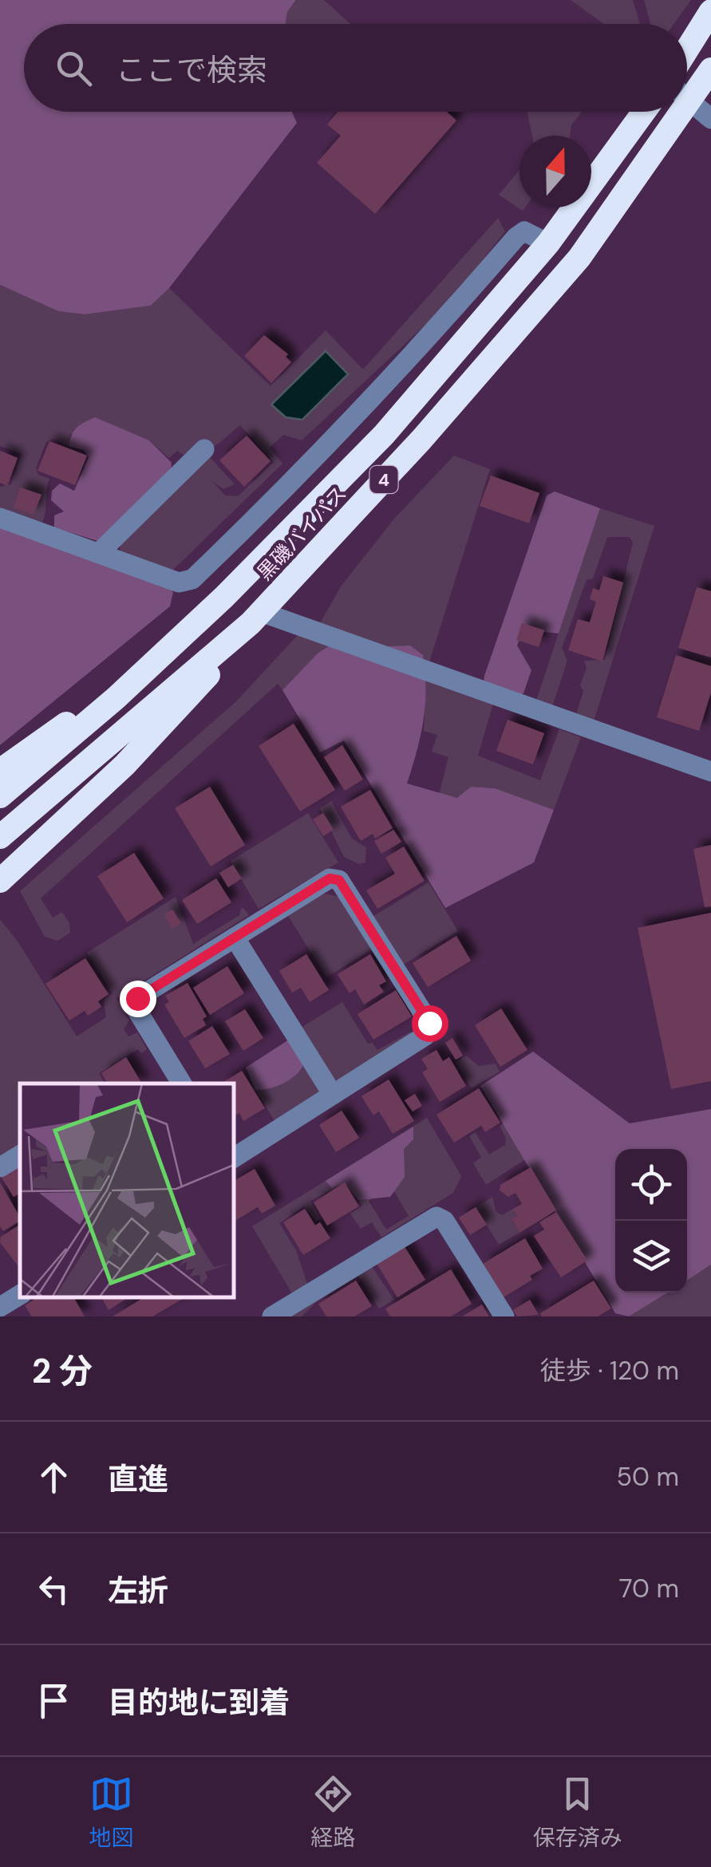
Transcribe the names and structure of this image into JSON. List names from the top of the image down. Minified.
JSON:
{"streets":{"highway":["4","黒磯バイパス"]},"crossings":[["4","黒磯バイパス"]],"north":"top","page":{"search":"ここで検索","heading":["2 分","徒歩 · 120 m"],"list":[["直進","50 m"],["左折","70 m"],"目的地に到着"],"nav":["地図","経路","保存済み"]}}
